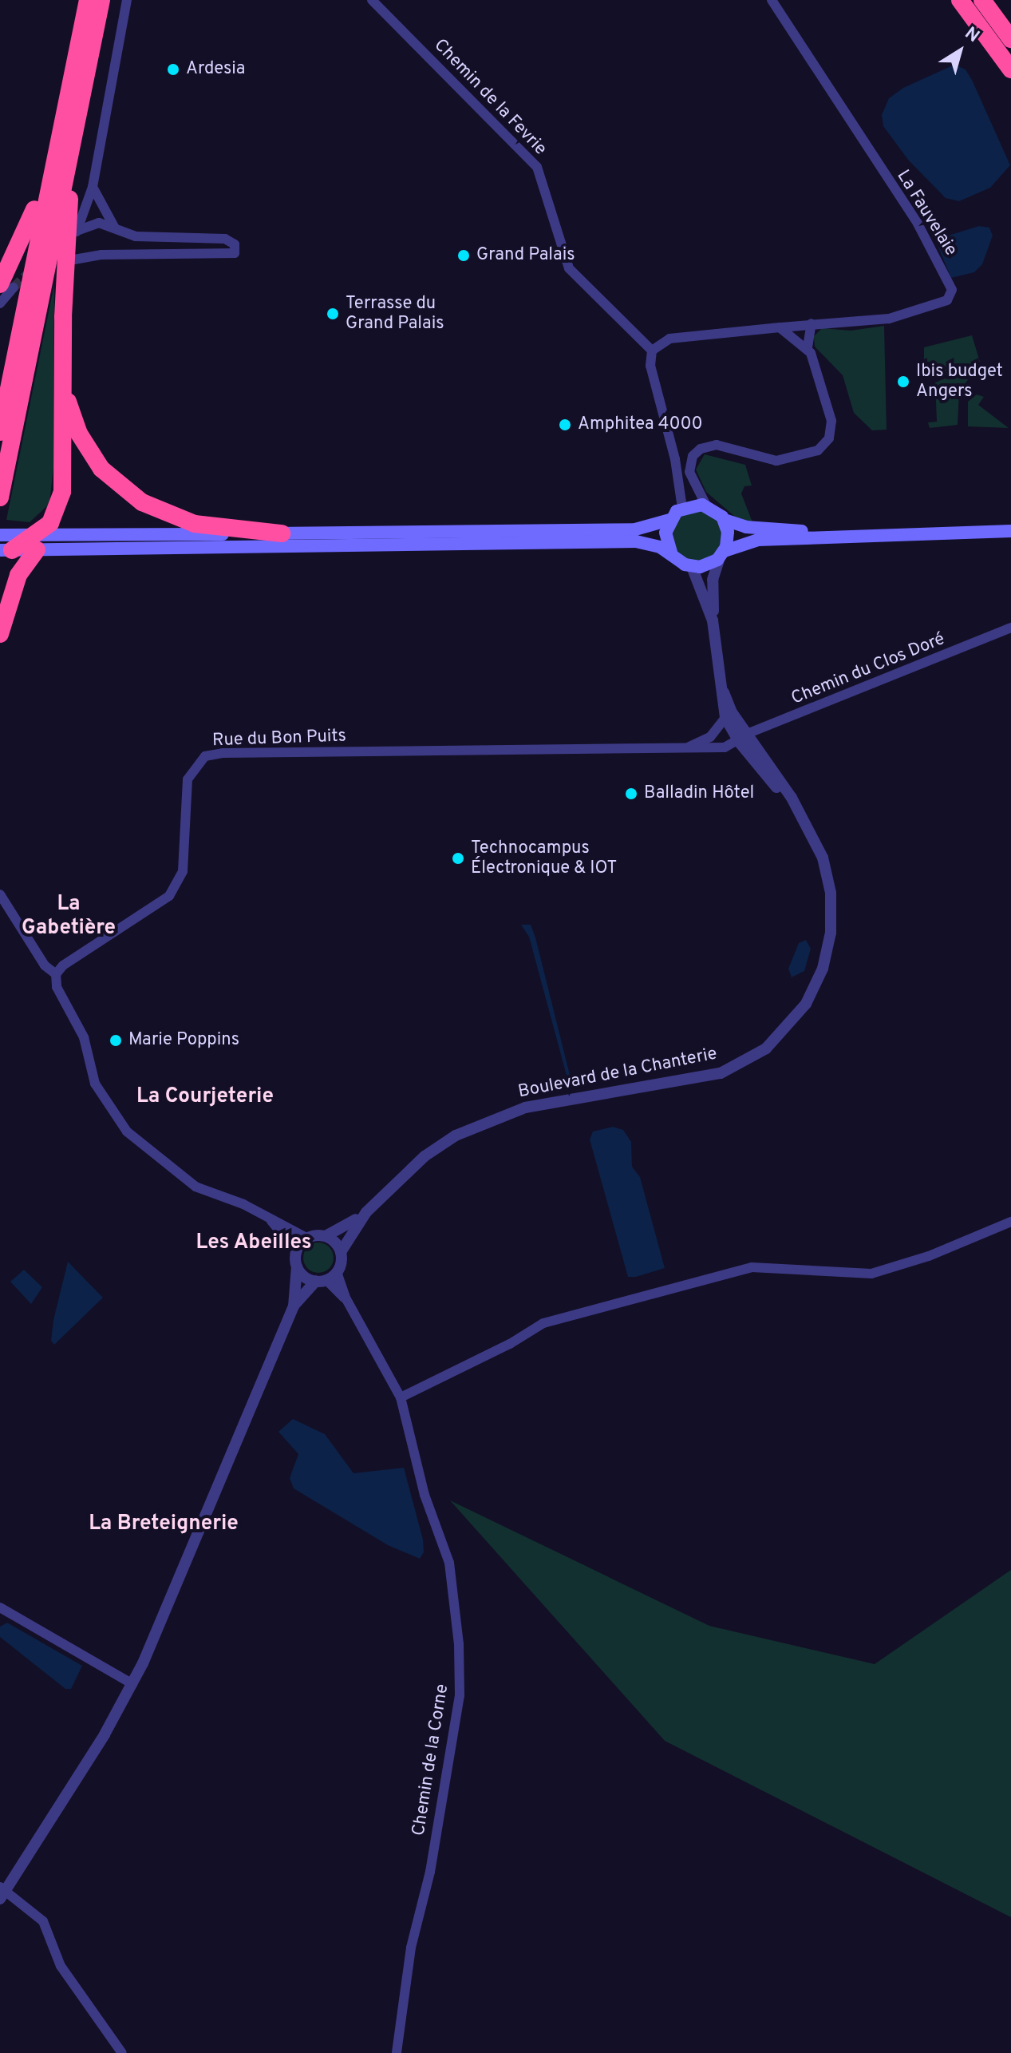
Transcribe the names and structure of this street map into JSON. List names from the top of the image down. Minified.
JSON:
{"streets":{"street":["Chemin de la Fevrie","La Fauvelaie","Chemin du Clos Doré","Rue du Bon Puits","Boulevard de la Chanterie","Chemin de la Corne"]},"crossings":[["Chemin de la Fevrie","La Fauvelaie"],["Chemin du Clos Doré","Rue du Bon Puits"],["Chemin du Clos Doré","Boulevard de la Chanterie"],["Rue du Bon Puits","Boulevard de la Chanterie"],["Boulevard de la Chanterie","Chemin de la Corne"]],"districts":["La Gabetière","La Courjeterie","Les Abeilles","La Breteignerie"],"places":["Ardesia","Grand Palais","Terrasse du Grand Palais","Ibis budget Angers","Amphitea 4000","Balladin Hôtel","Technocampus Électronique & IOT","Marie Poppins"],"north":"top right"}
